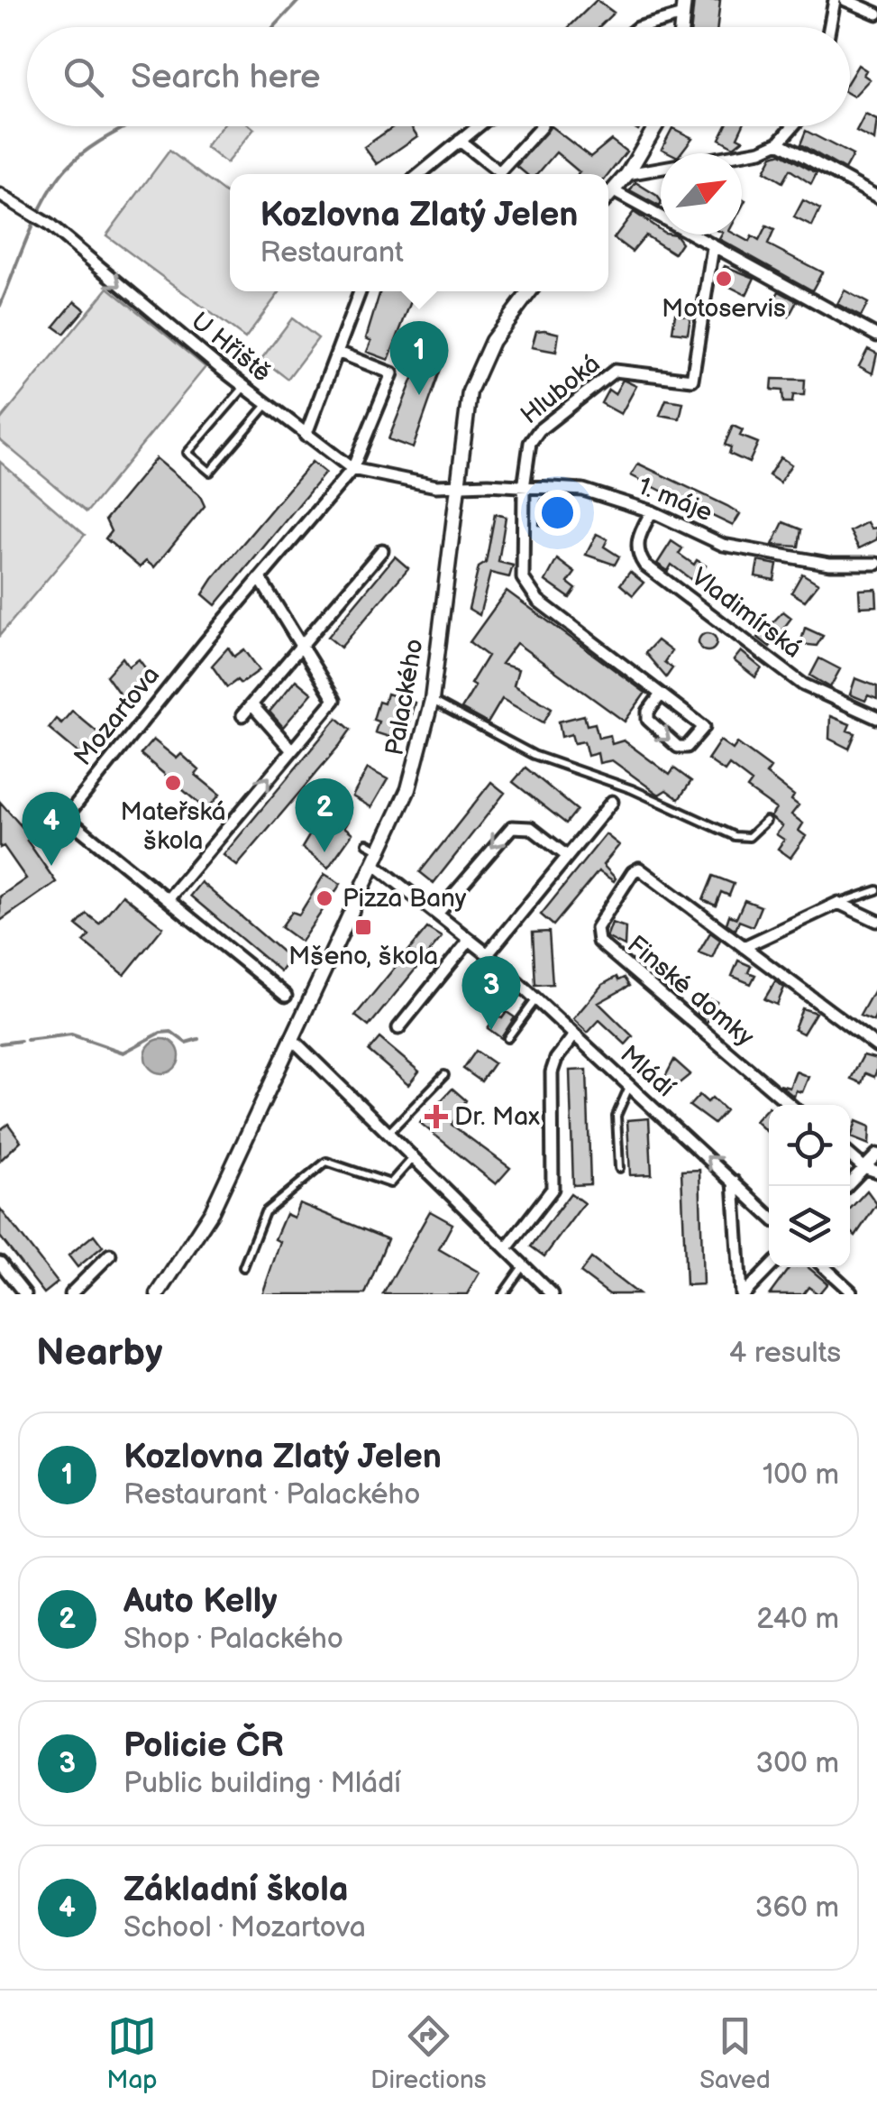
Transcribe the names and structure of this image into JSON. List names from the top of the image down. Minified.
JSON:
{"streets":{"street":["U Hřiště","Hluboká","1. máje","Vladimírská","Palackého","Mozartova","Finské domky","Mládí"]},"crossings":[["U Hřiště","1. máje"],["U Hřiště","Palackého"],["U Hřiště","Mozartova"],["Hluboká","1. máje"],["1. máje","Vladimírská"],["1. máje","Palackého"],["Palackého","Mládí"]],"one_way":["U Hřiště"],"places":{"other":["Motoservis","Mateřská škola","Pizza Bany"],"transit":["Mšeno, škola"],"health":["Dr. Max"]},"north":"top right","page":{"search":"Search here","popup":["Kozlovna Zlatý Jelen","Restaurant"],"pins":["1","2","4","3"],"heading":["Nearby","4 results"],"list":[{"mark":"1","name":"Kozlovna Zlatý Jelen","note":"Restaurant · Palackého","value":"100 m"},{"mark":"2","name":"Auto Kelly","note":"Shop · Palackého","value":"240 m"},{"mark":"3","name":"Policie ČR","note":"Public building · Mládí","value":"300 m"},{"mark":"4","name":"Základní škola","note":"School · Mozartova","value":"360 m"}],"nav":["Map","Directions","Saved"]}}
